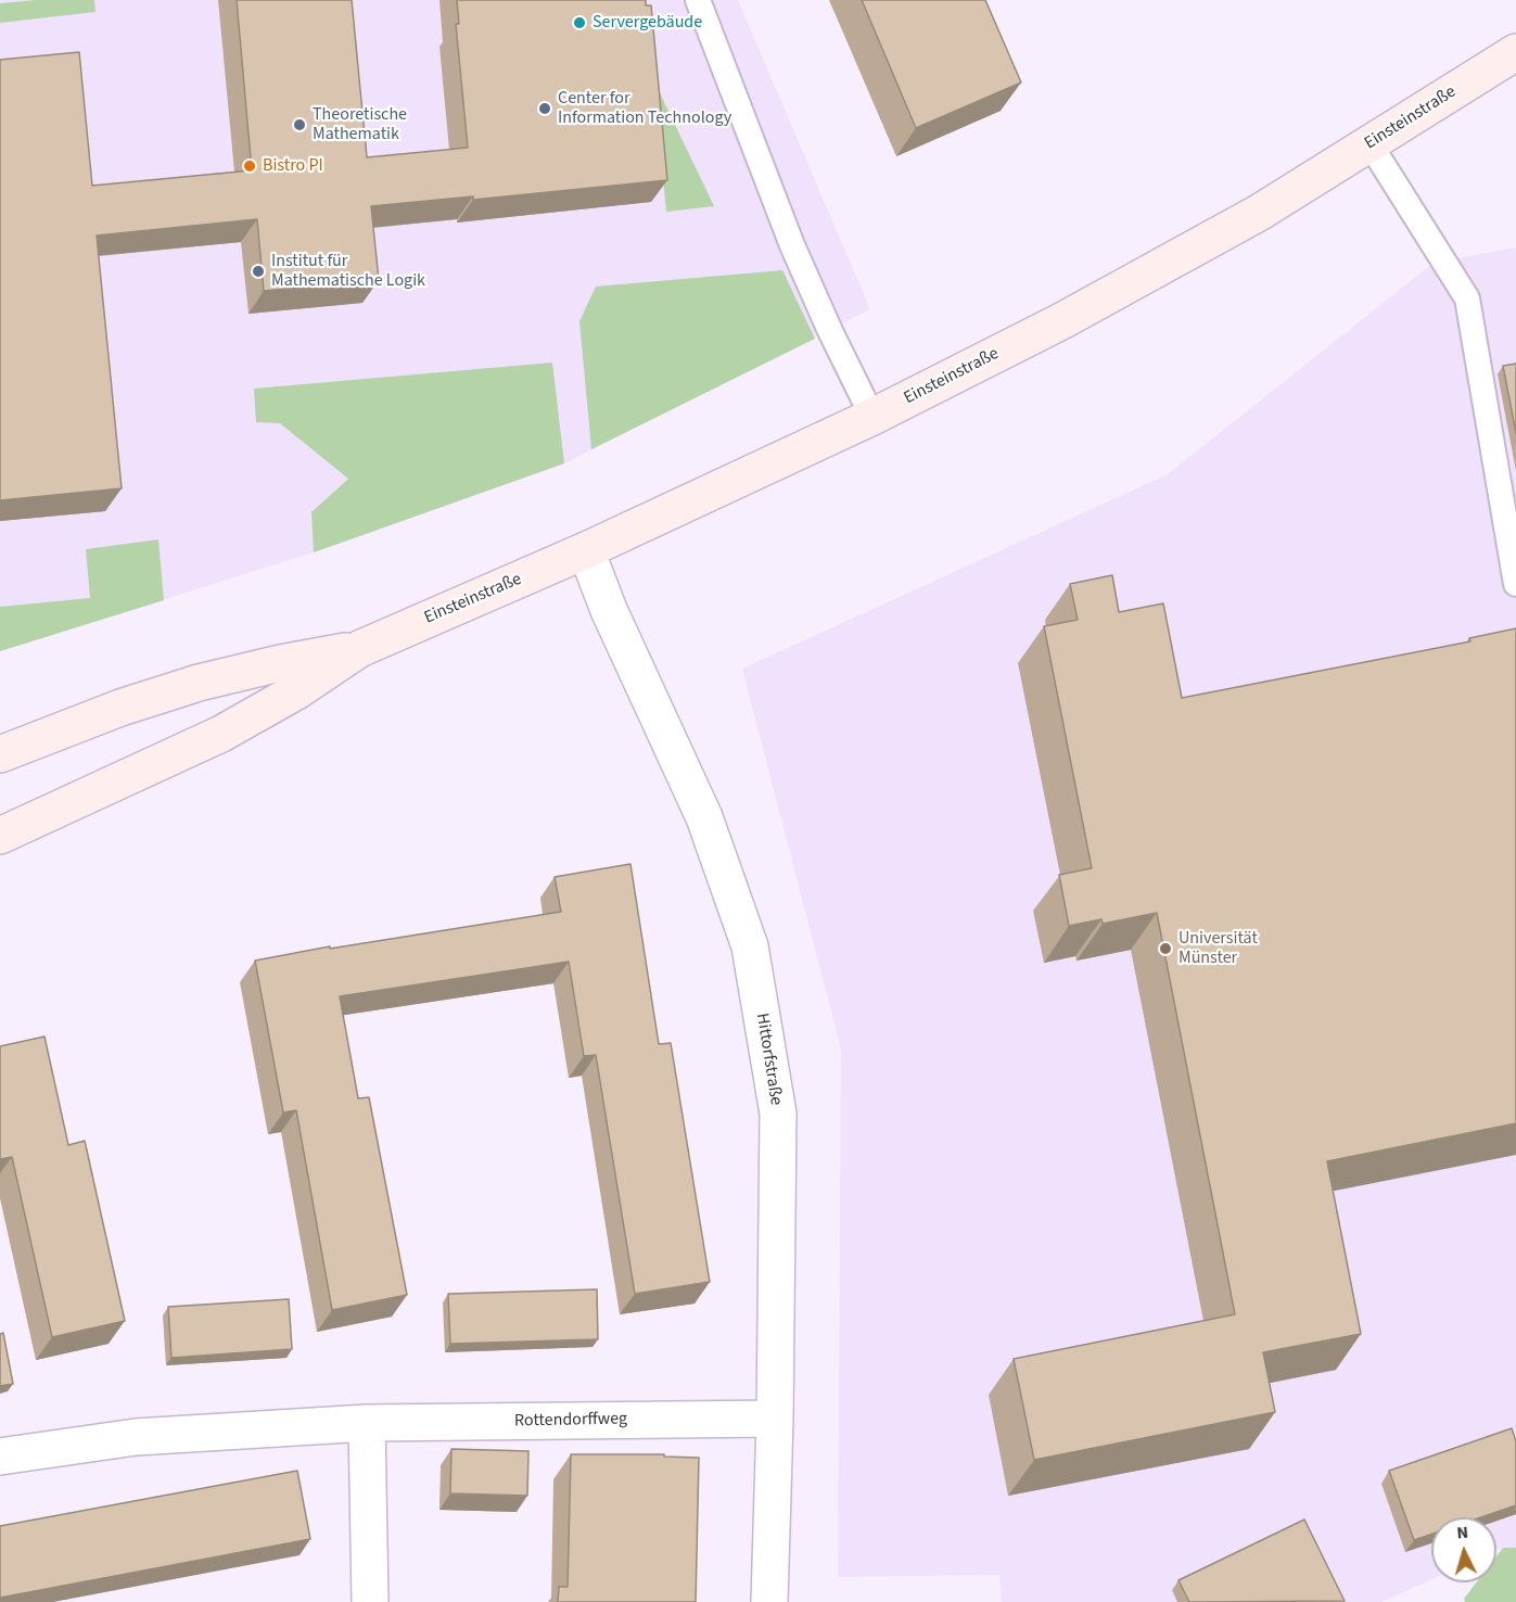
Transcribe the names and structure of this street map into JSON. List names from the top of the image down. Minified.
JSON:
{"streets":{"main road":["Einsteinstraße"],"street":["Hittorfstraße","Rottendorffweg"]},"crossings":[["Einsteinstraße","Hittorfstraße"],["Hittorfstraße","Rottendorffweg"]],"places":["Servergebäude","Center for Information Technology","Theoretische Mathematik","Bistro PI","Institut für Mathematische Logik","Universität Münster"],"north":"top"}
